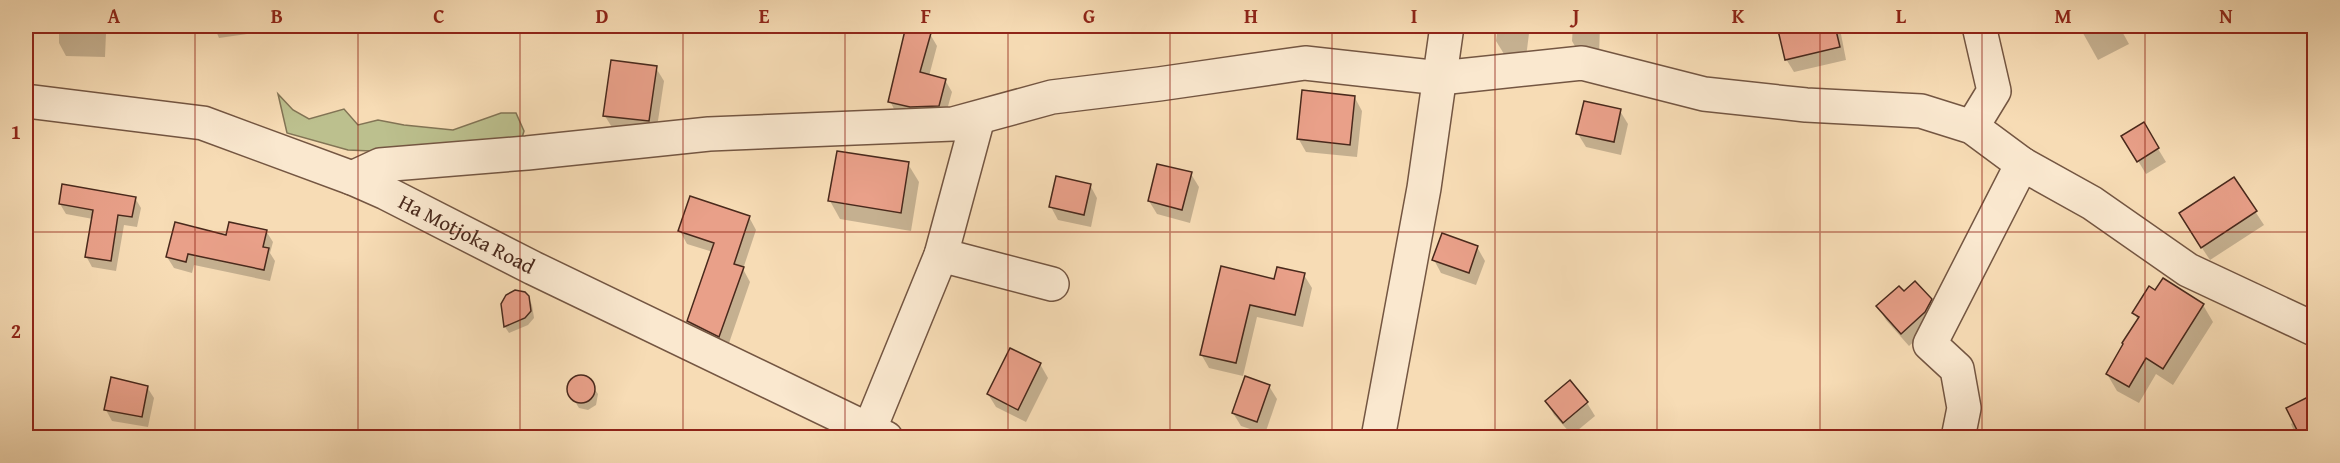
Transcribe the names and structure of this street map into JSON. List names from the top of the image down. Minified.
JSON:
{"streets":{"street":["Ha Motjoka Road"]},"grid":{"columns":["A","B","C","D","E","F","G","H","I","J","K","L","M","N"],"rows":["1","2"]}}
